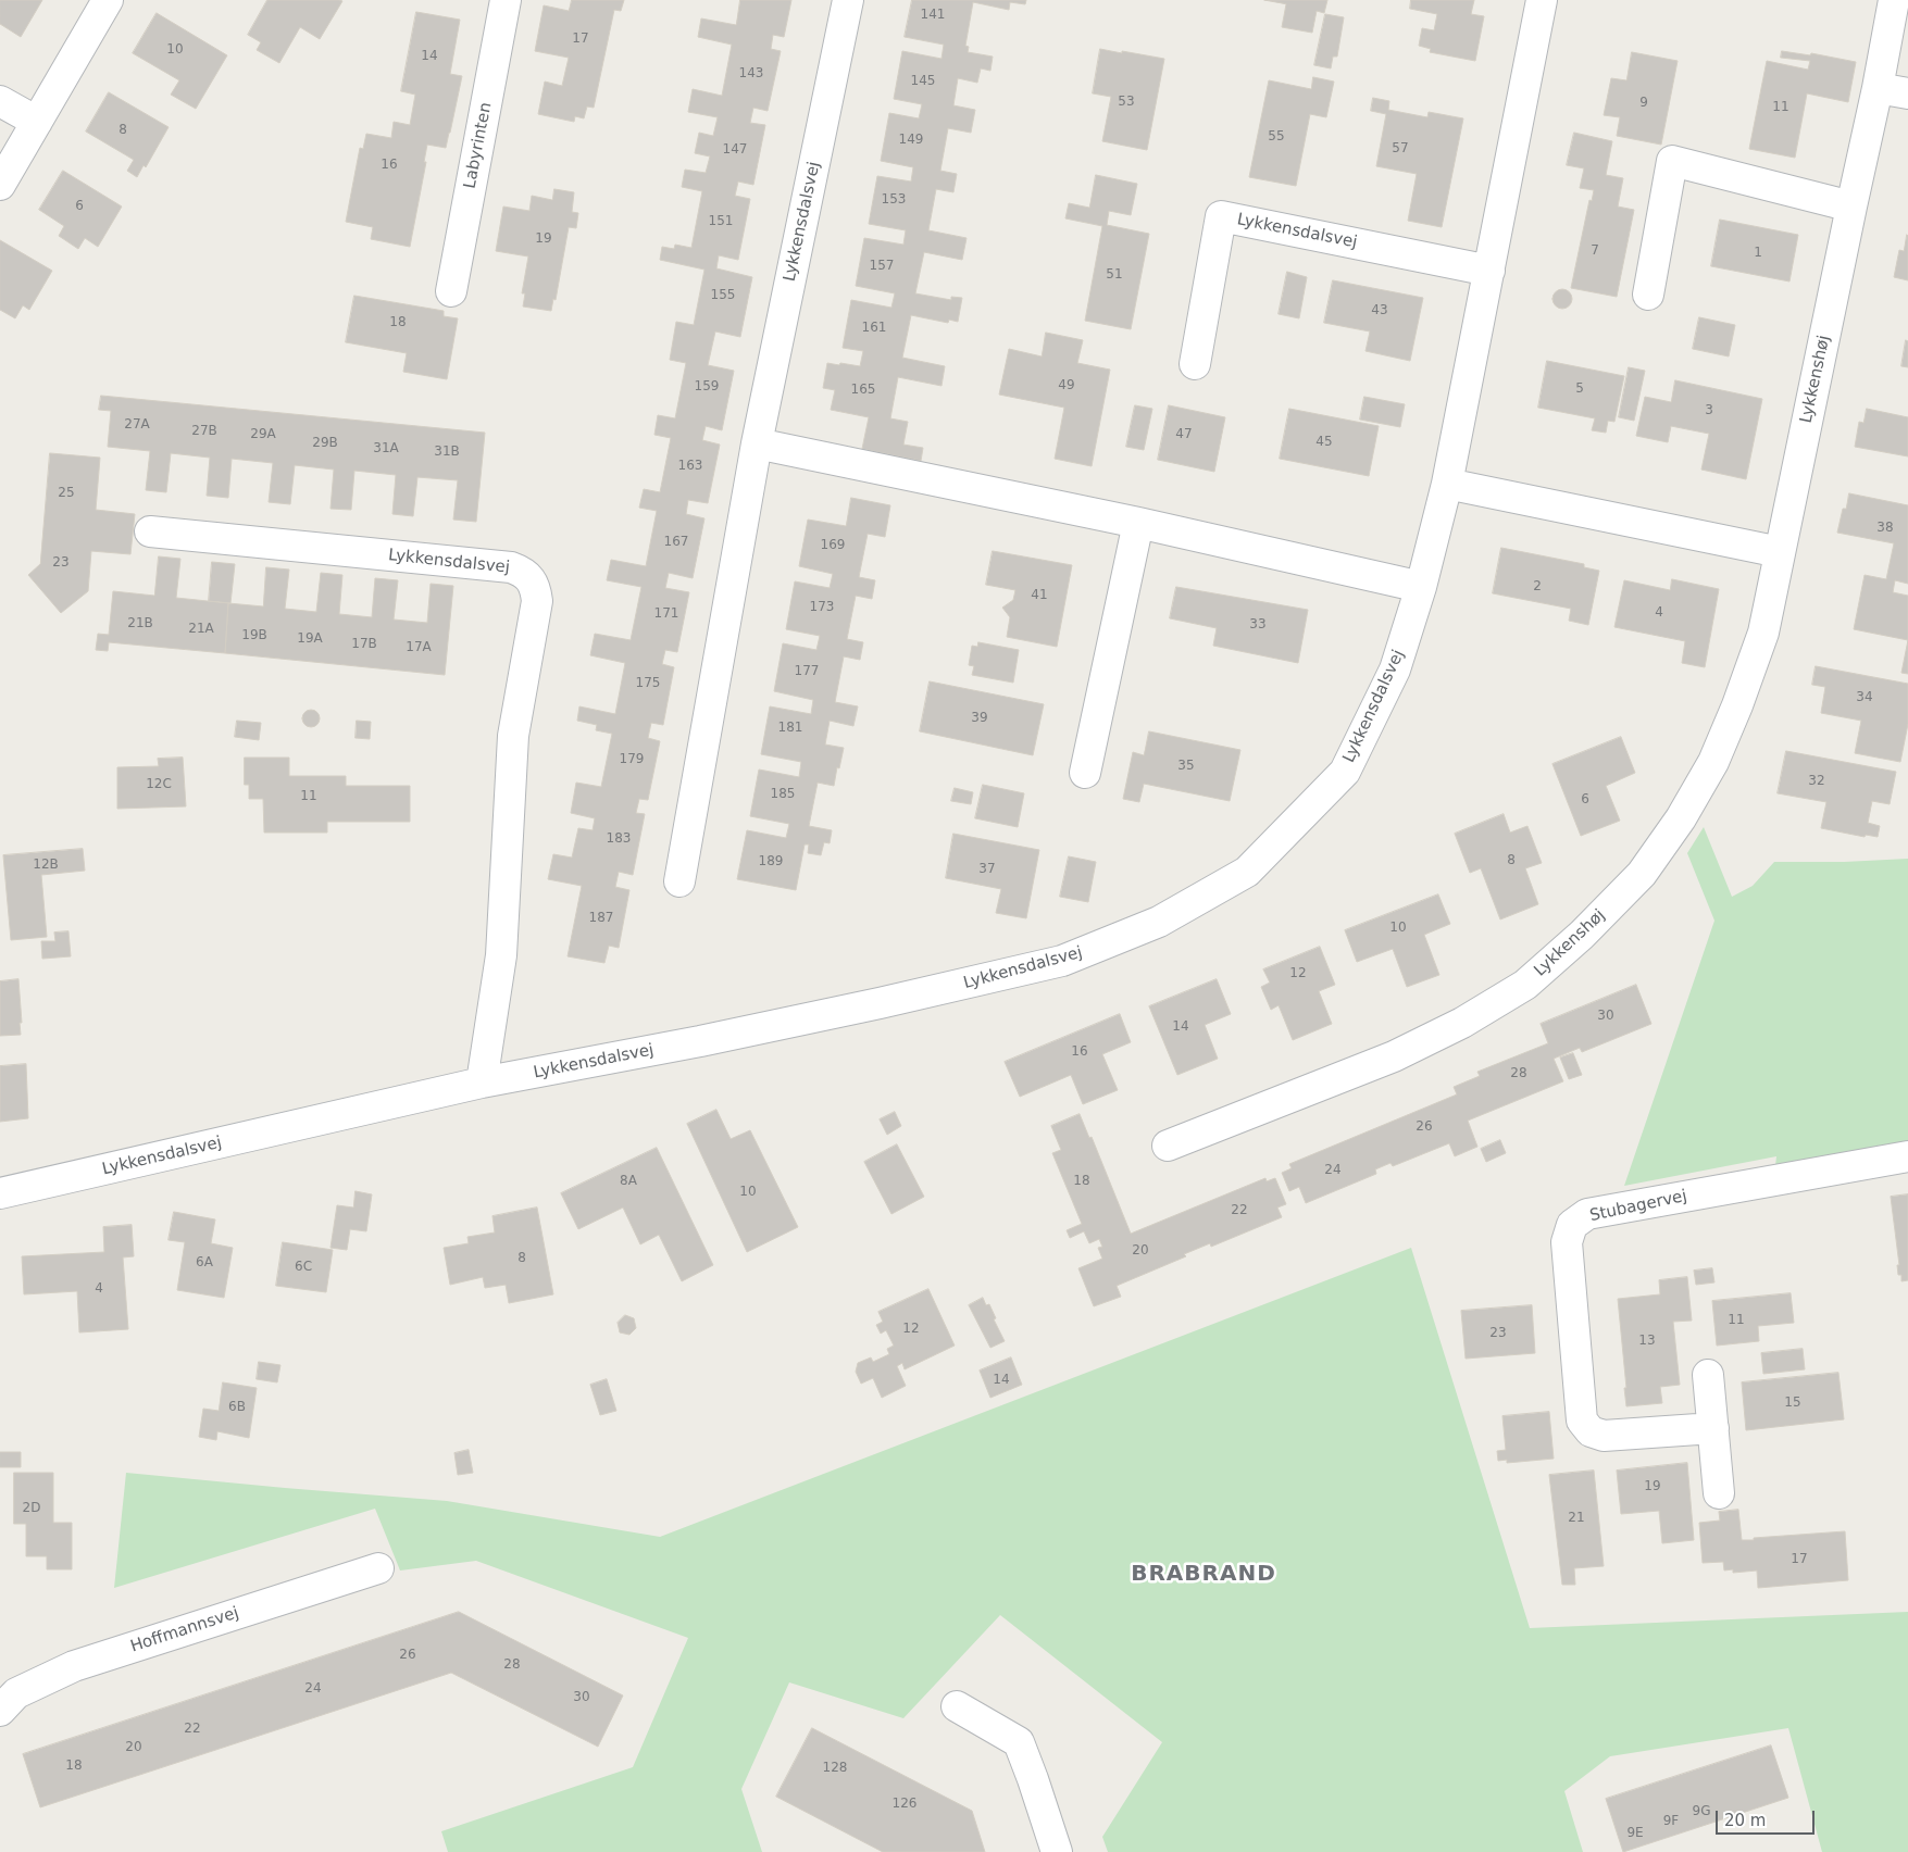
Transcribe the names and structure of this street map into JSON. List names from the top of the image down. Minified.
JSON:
{"streets":{"street":["Labyrinten","Lykkensdalsvej","Lykkenshøj","Stubagervej","Hoffmannsvej"]},"districts":["BRABRAND"],"house_numbers":["141","17","10","14","143","145","53","9","11","8","55","149","57","147","16","153","6","151","19","7","1","157","51","155","43","18","161","49","159","5","165","3","27A","27B","29A","47","45","29B","31A","31B","163","25","38","167","169","23","2","41","173","4","171","21B","33","21A","19B","19A","17B","17A","177","175","34","39","181","179","35","32","12C","185","11","6","183","8","189","12B","37","187","10","12","30","14","16","28","26","24","8A","18","10","22","20","8","6A","6C","4","11","12","23","13","14","15","6B","19","2D","21","17","26","28","24","30","22","20","18","128","126","9G","9F","9E"],"scale_bar":"20 m"}
